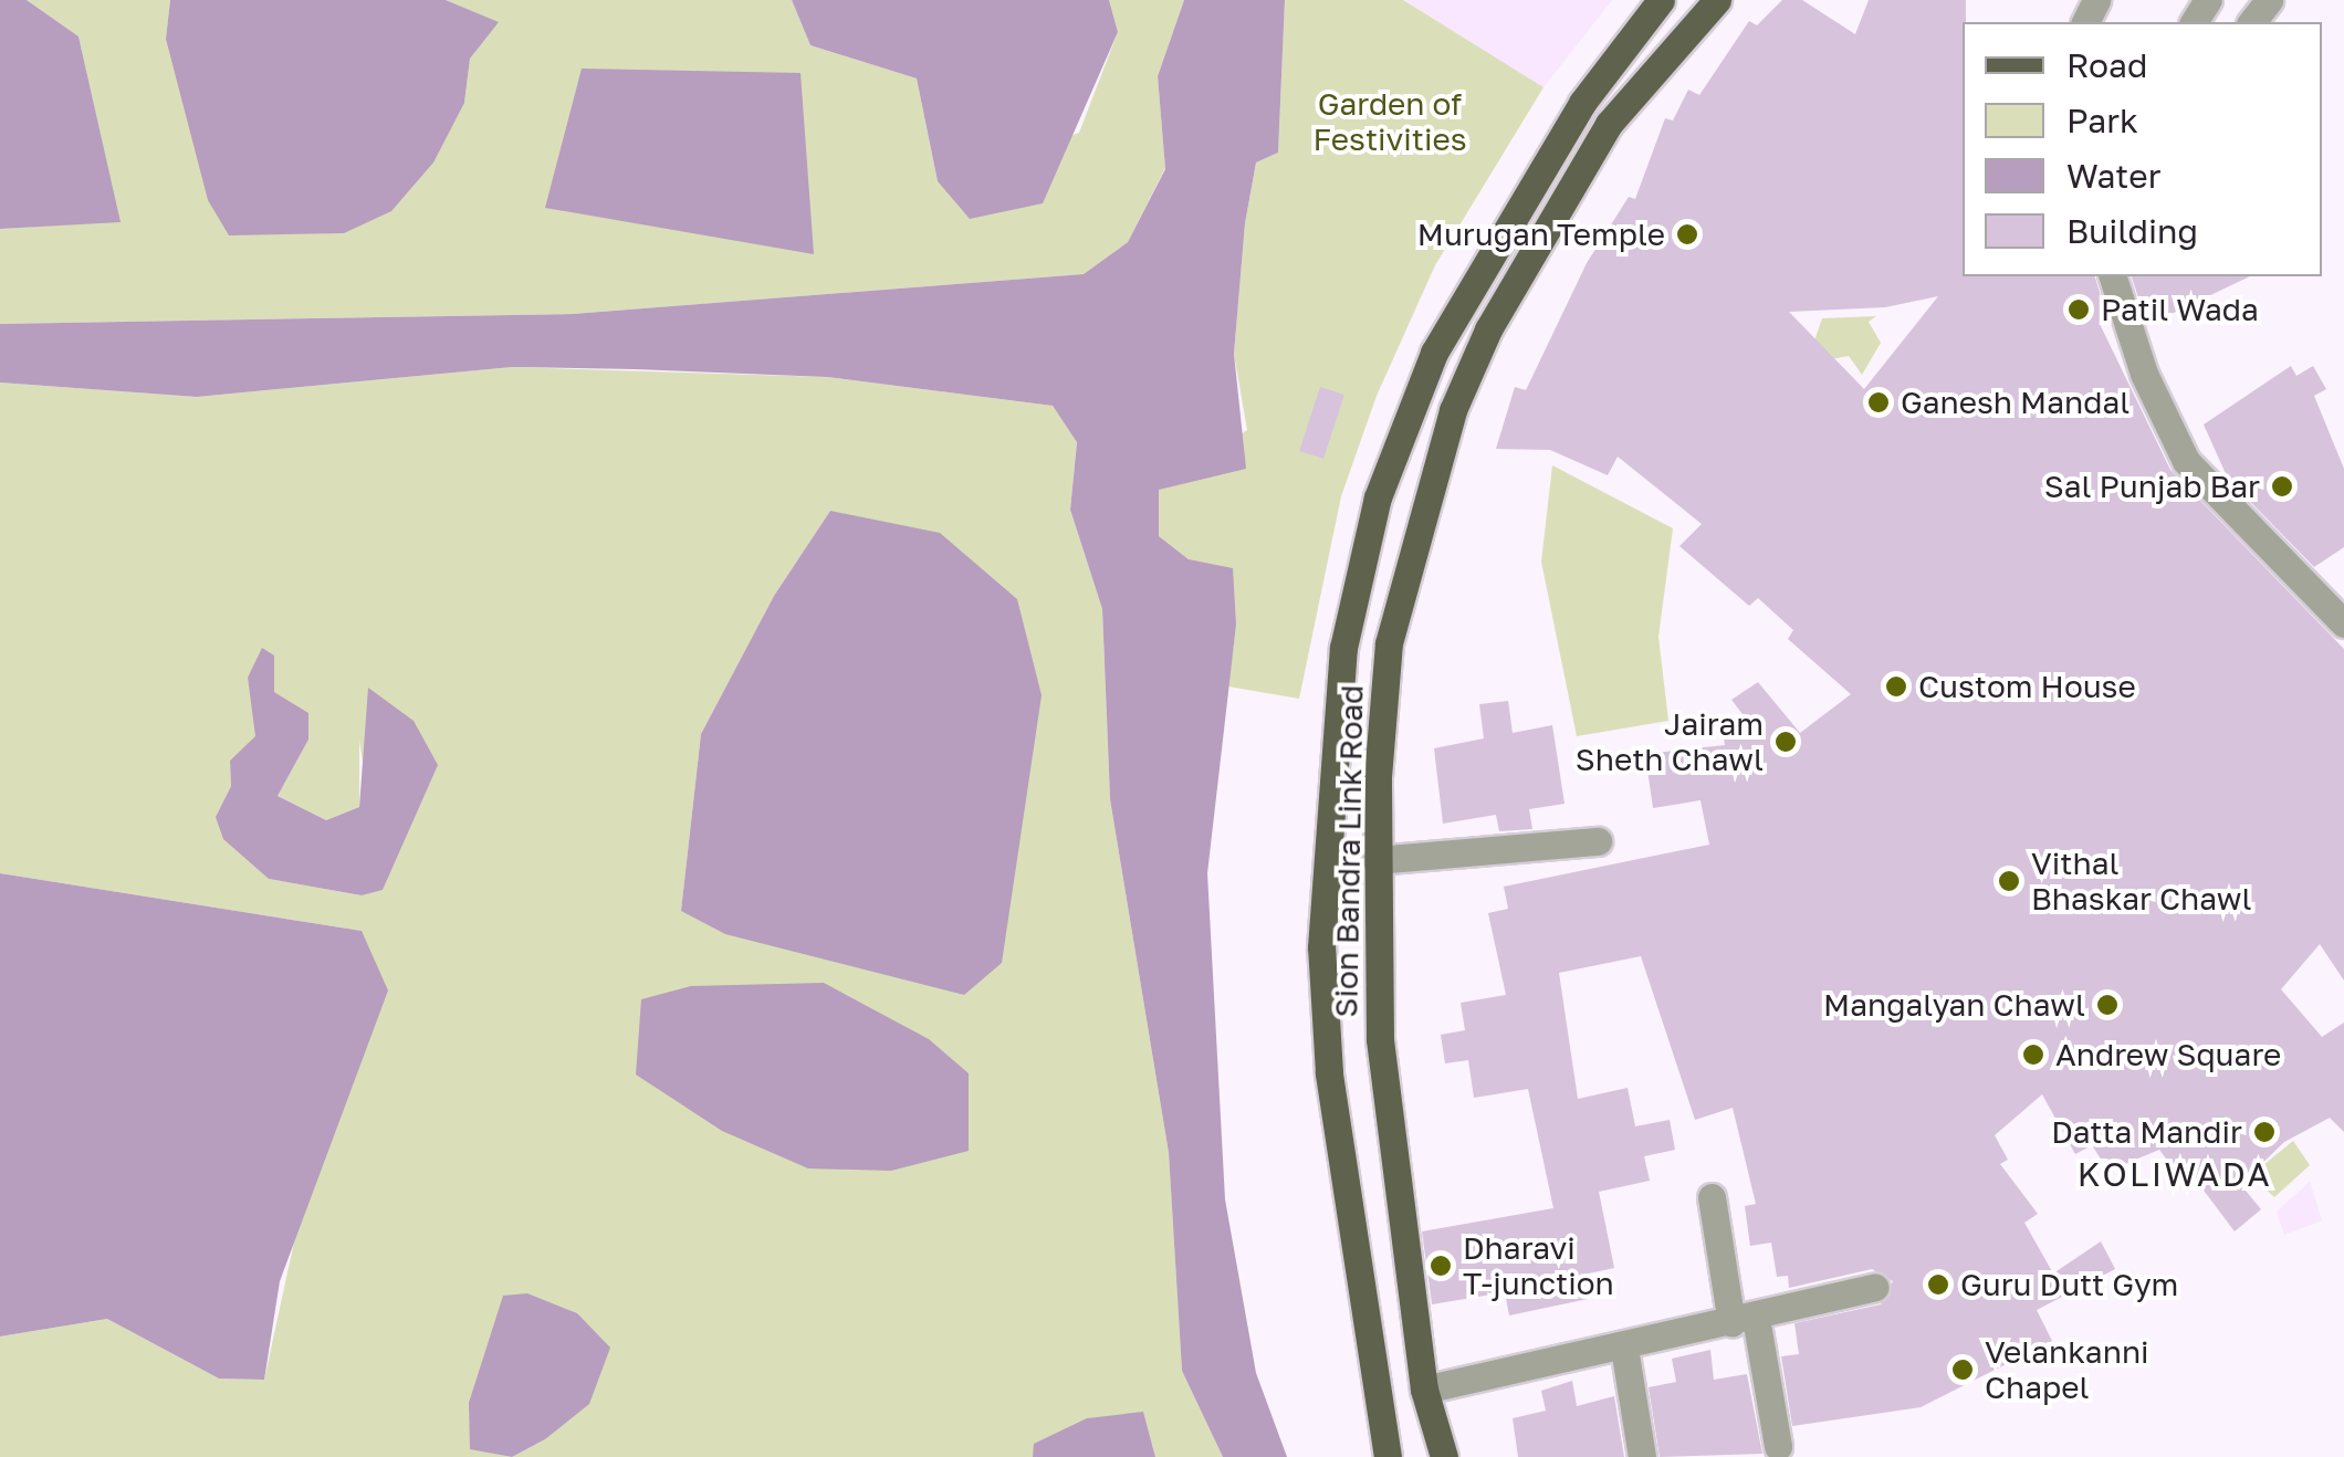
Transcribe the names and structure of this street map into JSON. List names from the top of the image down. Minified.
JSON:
{"streets":{"main road":["Sion Bandra Link Road"]},"districts":["KOLIWADA"],"parks":["Garden of Festivities"],"places":["Murugan Temple","Patil Wada","Ganesh Mandal","Sal Punjab Bar","Custom House","Jairam Sheth Chawl","Vithal Bhaskar Chawl","Mangalyan Chawl","Andrew Square","Datta Mandir","Dharavi T-junction","Guru Dutt Gym","Velankanni Chapel"],"legend":["Road","Park","Water","Building"]}
